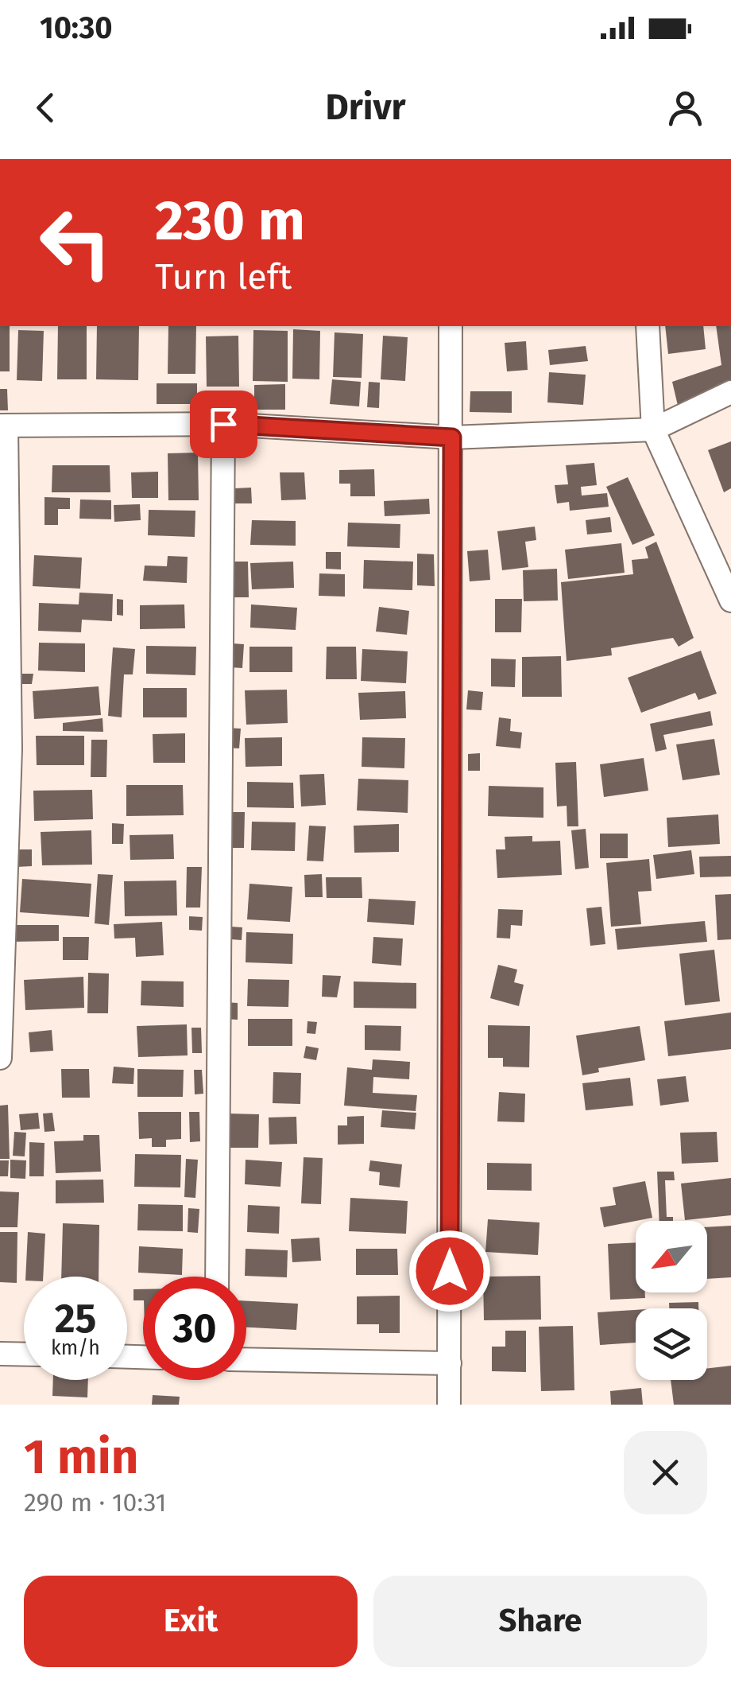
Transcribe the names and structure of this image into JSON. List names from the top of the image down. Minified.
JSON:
{"north":"bottom left","page":{"status":"10:30","header":"Drivr","turn":["230 m","Turn left"],"speed":"25 km/h","limit":"30","heading":["1 min","290 m · 10:31"],"buttons":["Exit","Share"]}}
